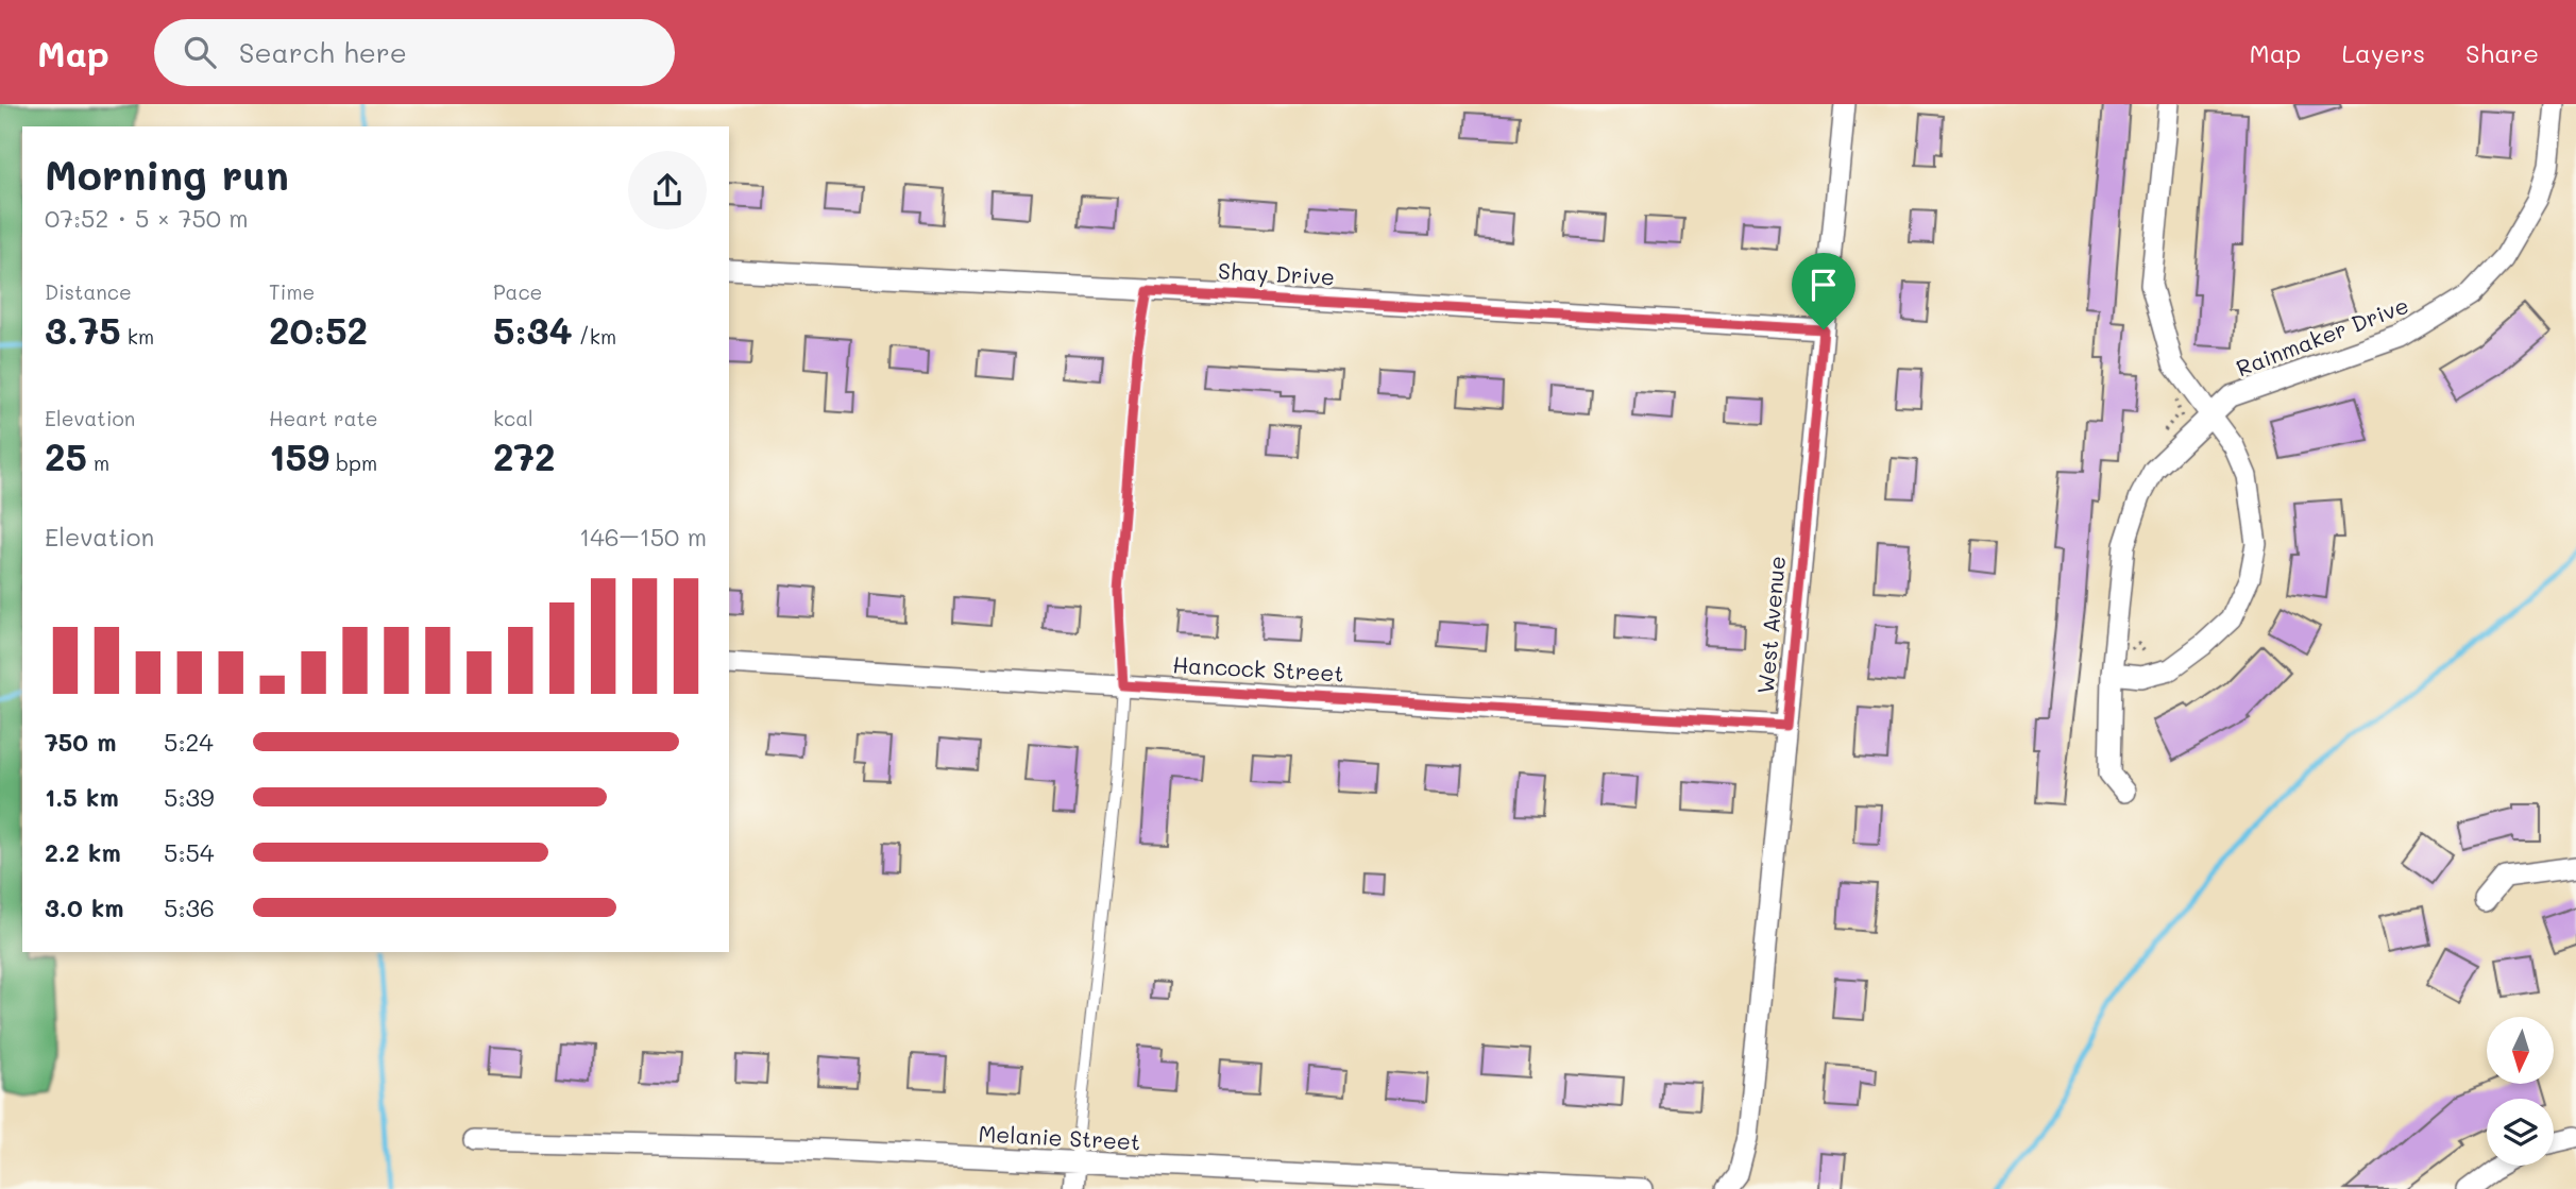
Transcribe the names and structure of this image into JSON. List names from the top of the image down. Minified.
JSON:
{"streets":{"street":["Shay Drive","Rainmaker Drive","West Avenue","Hancock Street","Melanie Street"]},"crossings":[["Shay Drive","West Avenue"],["West Avenue","Hancock Street"]],"north":"bottom","page":{"header":"Map","search":"Search here","nav":["Map","Layers","Share"],"heading":["Morning run","07:52 · 5 × 750 m"],"stats":[["Distance","3.75 km"],["Time","20:52"],["Pace","5:34 /km"],["Elevation","25 m"],["Heart rate","159 bpm"],["kcal","272"]],"chart":["Elevation","146–150 m"],"list":[{"name":"750 m","note":"5:24"},{"name":"1.5 km","note":"5:39"},{"name":"2.2 km","note":"5:54"},{"name":"3.0 km","note":"5:36"}]}}
